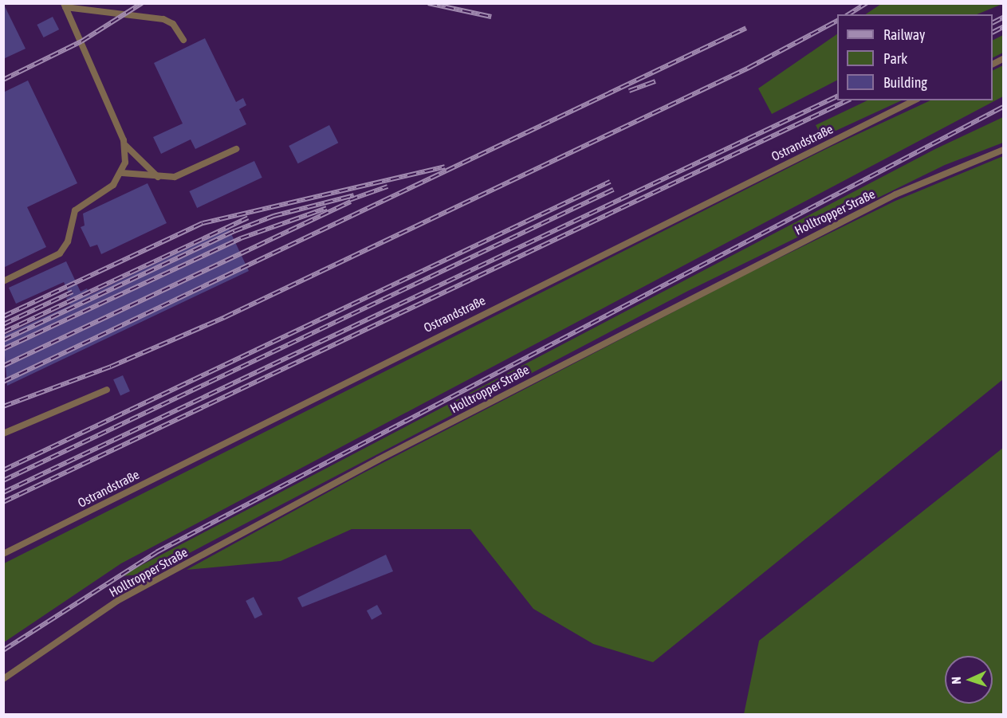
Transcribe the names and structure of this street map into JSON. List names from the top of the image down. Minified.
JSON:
{"streets":{"lane":["Ostrandstraße","Holltropper Straße"]},"legend":["Railway","Park","Building"],"north":"left"}
